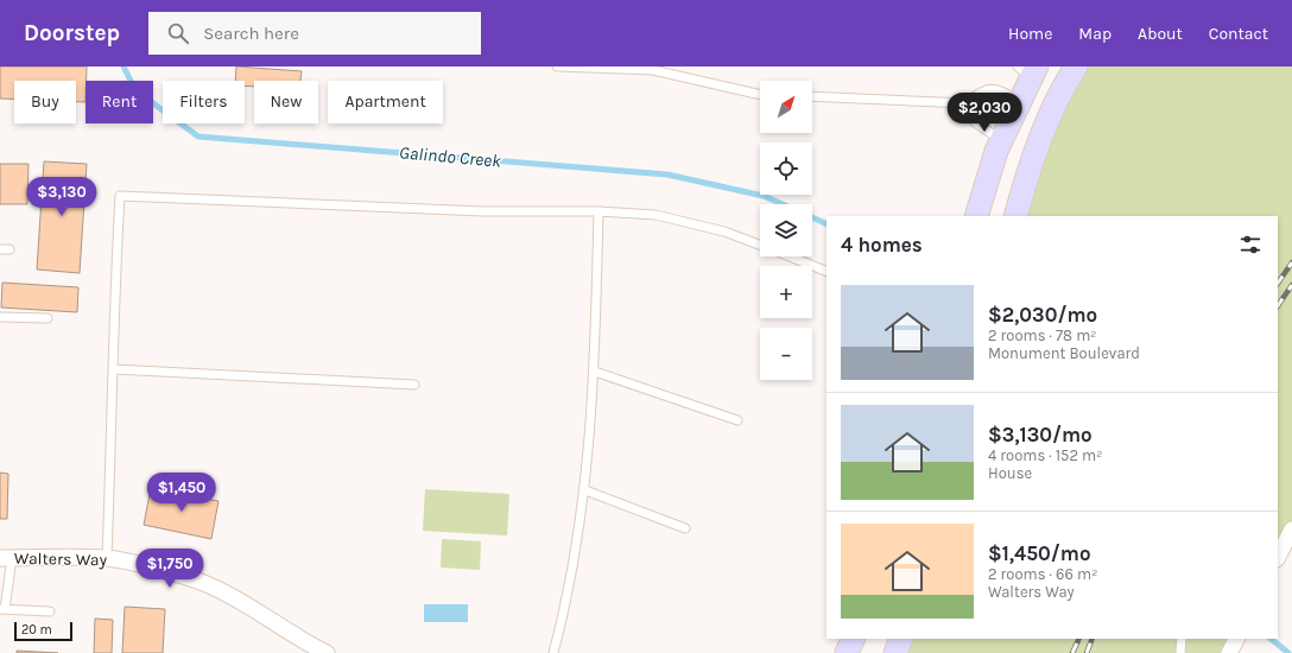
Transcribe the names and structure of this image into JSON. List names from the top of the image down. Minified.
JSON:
{"streets":{"street":["Walters Way"]},"water":["Galindo Creek"],"scale_bar":"20 m","north":"top right","page":{"header":"Doorstep","search":"Search here","nav":["Home","Map","About","Contact"],"map_buttons":["+","−"],"chip":["Buy","Rent","Filters","New","Apartment"],"price":["$2,030","$3,130","$1,450","$1,750"],"heading":"4 homes","list":[{"name":"$2,030/mo","note":"2 rooms · 78 m² · Monument Boulevard"},{"name":"$3,130/mo","note":"4 rooms · 152 m² · House"},{"name":"$1,450/mo","note":"2 rooms · 66 m² · Walters Way"}],"scale":"20 m"}}
